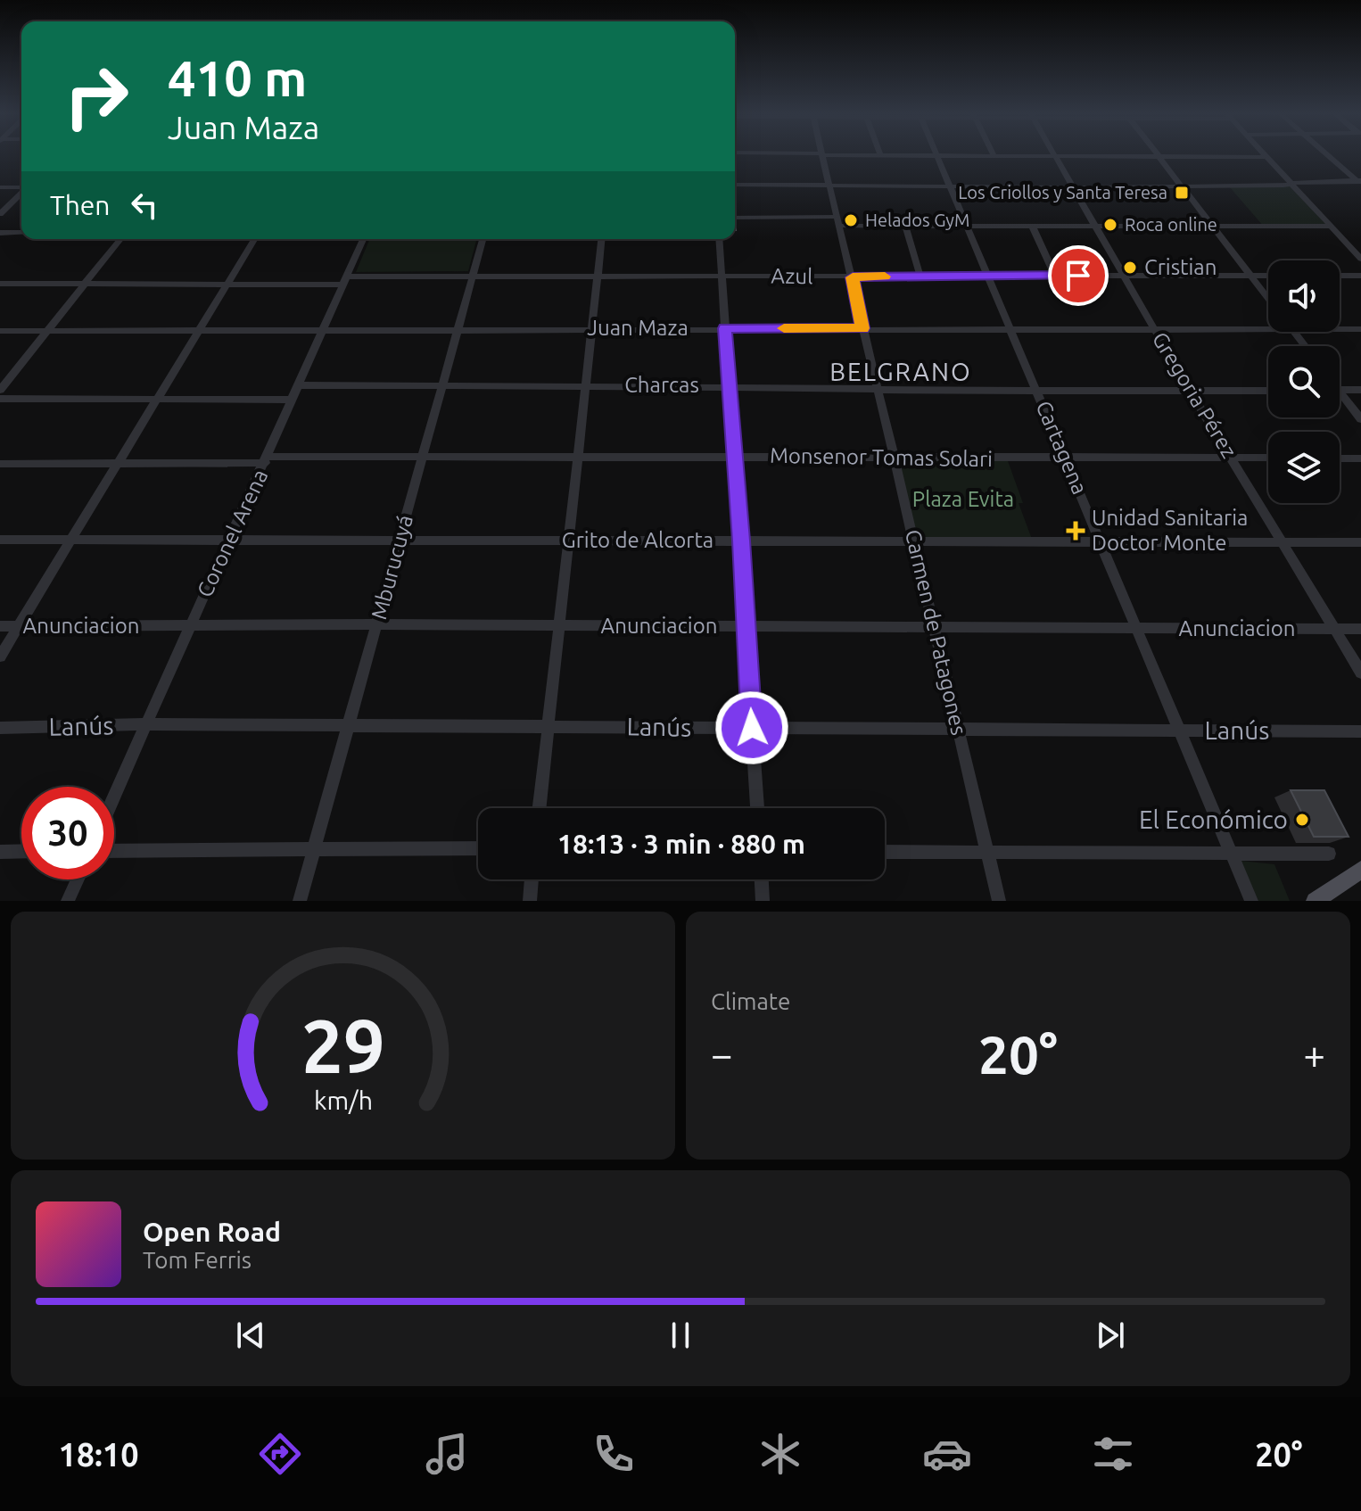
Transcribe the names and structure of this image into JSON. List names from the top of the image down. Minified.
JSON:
{"streets":{"street":["Azul","Juan Maza","Charcas","Gregoria Pérez","Cartagena","Monsenor Tomas Solari","Coronel Arena","Grito de Alcorta","Mburucuyá","Anunciacion","Carmen de Patagones","Lanús"]},"crossings":[["Azul","Gregoria Pérez"],["Azul","Cartagena"],["Azul","Coronel Arena"],["Azul","Mburucuyá"],["Azul","Carmen de Patagones"],["Juan Maza","Gregoria Pérez"],["Juan Maza","Cartagena"],["Juan Maza","Coronel Arena"],["Juan Maza","Mburucuyá"],["Juan Maza","Carmen de Patagones"],["Charcas","Gregoria Pérez"],["Charcas","Cartagena"],["Charcas","Coronel Arena"],["Charcas","Mburucuyá"],["Charcas","Carmen de Patagones"],["Gregoria Pérez","Monsenor Tomas Solari"],["Gregoria Pérez","Grito de Alcorta"],["Gregoria Pérez","Anunciacion"],["Cartagena","Monsenor Tomas Solari"],["Cartagena","Grito de Alcorta"],["Cartagena","Anunciacion"],["Cartagena","Lanús"],["Monsenor Tomas Solari","Coronel Arena"],["Monsenor Tomas Solari","Mburucuyá"],["Monsenor Tomas Solari","Carmen de Patagones"],["Coronel Arena","Grito de Alcorta"],["Coronel Arena","Anunciacion"],["Coronel Arena","Lanús"],["Grito de Alcorta","Mburucuyá"],["Grito de Alcorta","Carmen de Patagones"],["Mburucuyá","Anunciacion"],["Mburucuyá","Lanús"],["Anunciacion","Carmen de Patagones"],["Carmen de Patagones","Lanús"]],"districts":["BELGRANO"],"parks":["Plaza Evita"],"places":{"transit":["Los Criollos y Santa Teresa"],"other":["Helados GyM","Roca online","Cristian","El Económico"],"health":["Unidad Sanitaria Doctor Monte"]},"page":{"turn":["410 m","Juan Maza"],"then":"Then","limit":"30","trip":"18:13 · 3 min · 880 m","tile":"Climate","heat":["−","20°","+"],"song":["Open Road","Tom Ferris"],"tabs":["18:10","20°"],"gauge":["29","km/h"]}}
